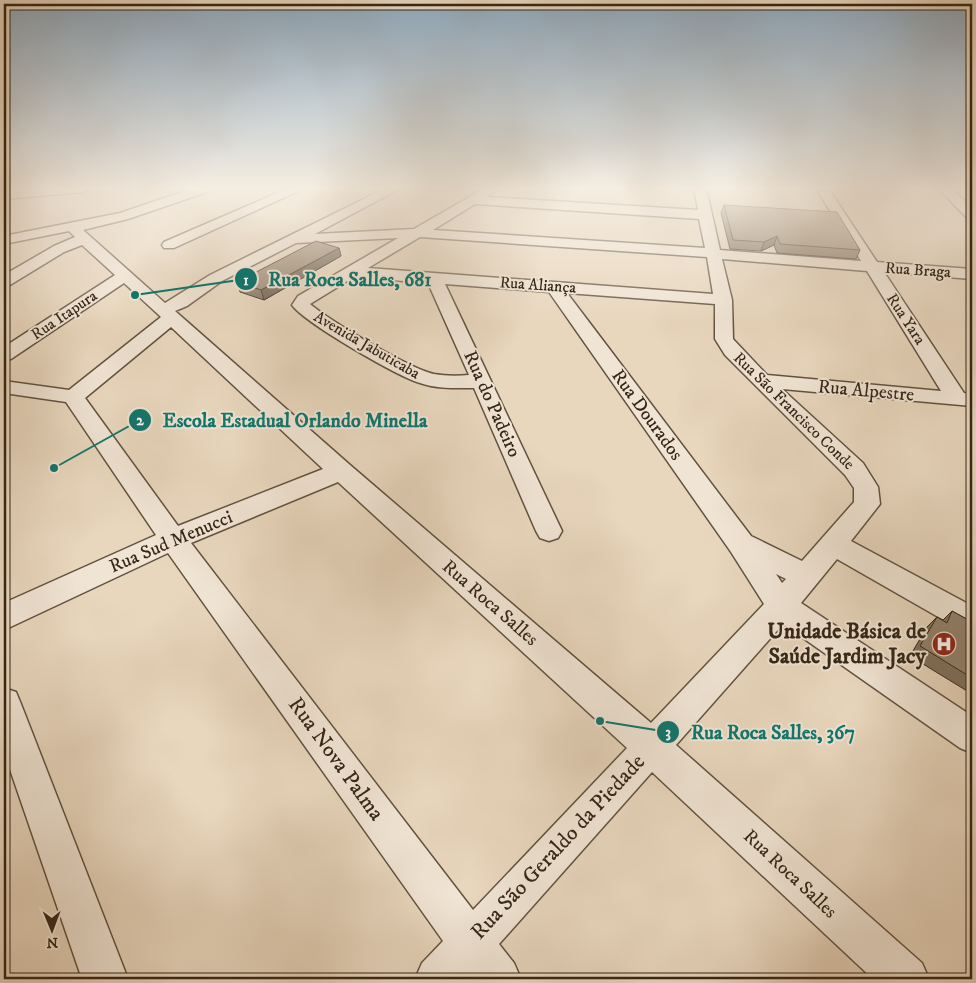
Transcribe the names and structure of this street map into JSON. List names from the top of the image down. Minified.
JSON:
{"streets":{"street":["Rua Braga","Rua Aliança","Rua Itapura","Rua Yara","Avenida Jabuticaba","Rua Alpestre","Rua do Padeiro","Rua São Francisco Conde","Rua Dourados","Rua Sud Menucci","Rua Roca Salles","Rua Nova Palma","Rua São Geraldo da Piedade"]},"crossings":[["Rua Braga","Rua Yara"],["Rua Braga","Rua São Francisco Conde"],["Rua Aliança","Avenida Jabuticaba"],["Rua Aliança","Rua do Padeiro"],["Rua Aliança","Rua São Francisco Conde"],["Rua Aliança","Rua Dourados"],["Rua Itapura","Rua Roca Salles"],["Rua Yara","Rua Alpestre"],["Avenida Jabuticaba","Rua do Padeiro"],["Rua Alpestre","Rua São Francisco Conde"],["Rua São Francisco Conde","Rua São Geraldo da Piedade"],["Rua Dourados","Rua São Geraldo da Piedade"],["Rua Sud Menucci","Rua Roca Salles"],["Rua Sud Menucci","Rua Nova Palma"],["Rua Roca Salles","Rua São Geraldo da Piedade"],["Rua Nova Palma","Rua São Geraldo da Piedade"]],"places":{"other":["Rua Roca Salles, 681","Escola Estadual Orlando Minella","Rua Roca Salles, 367"],"hospital":["Unidade Básica de Saúde Jardim Jacy"]},"north":"bottom"}
